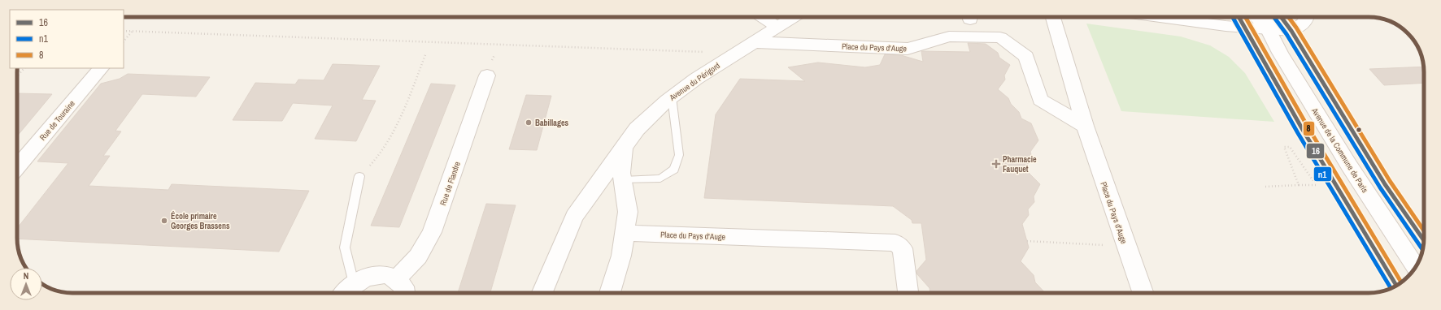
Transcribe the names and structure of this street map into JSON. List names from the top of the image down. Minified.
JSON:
{"streets":{"street":["Place du Pays d'Auge","Avenue du Périgord","Rue de Touraine","Avenue de la Commune de Paris","Rue de Flandre"]},"crossings":[["Place du Pays d'Auge","Avenue du Périgord"]],"places":{"other":["Babillages","École primaire Georges Brassens"],"health":["Pharmacie Fauquet"]},"lines":["transit line 16","transit line n1","transit line 8"],"legend":["16","n1","8"],"north":"top"}
